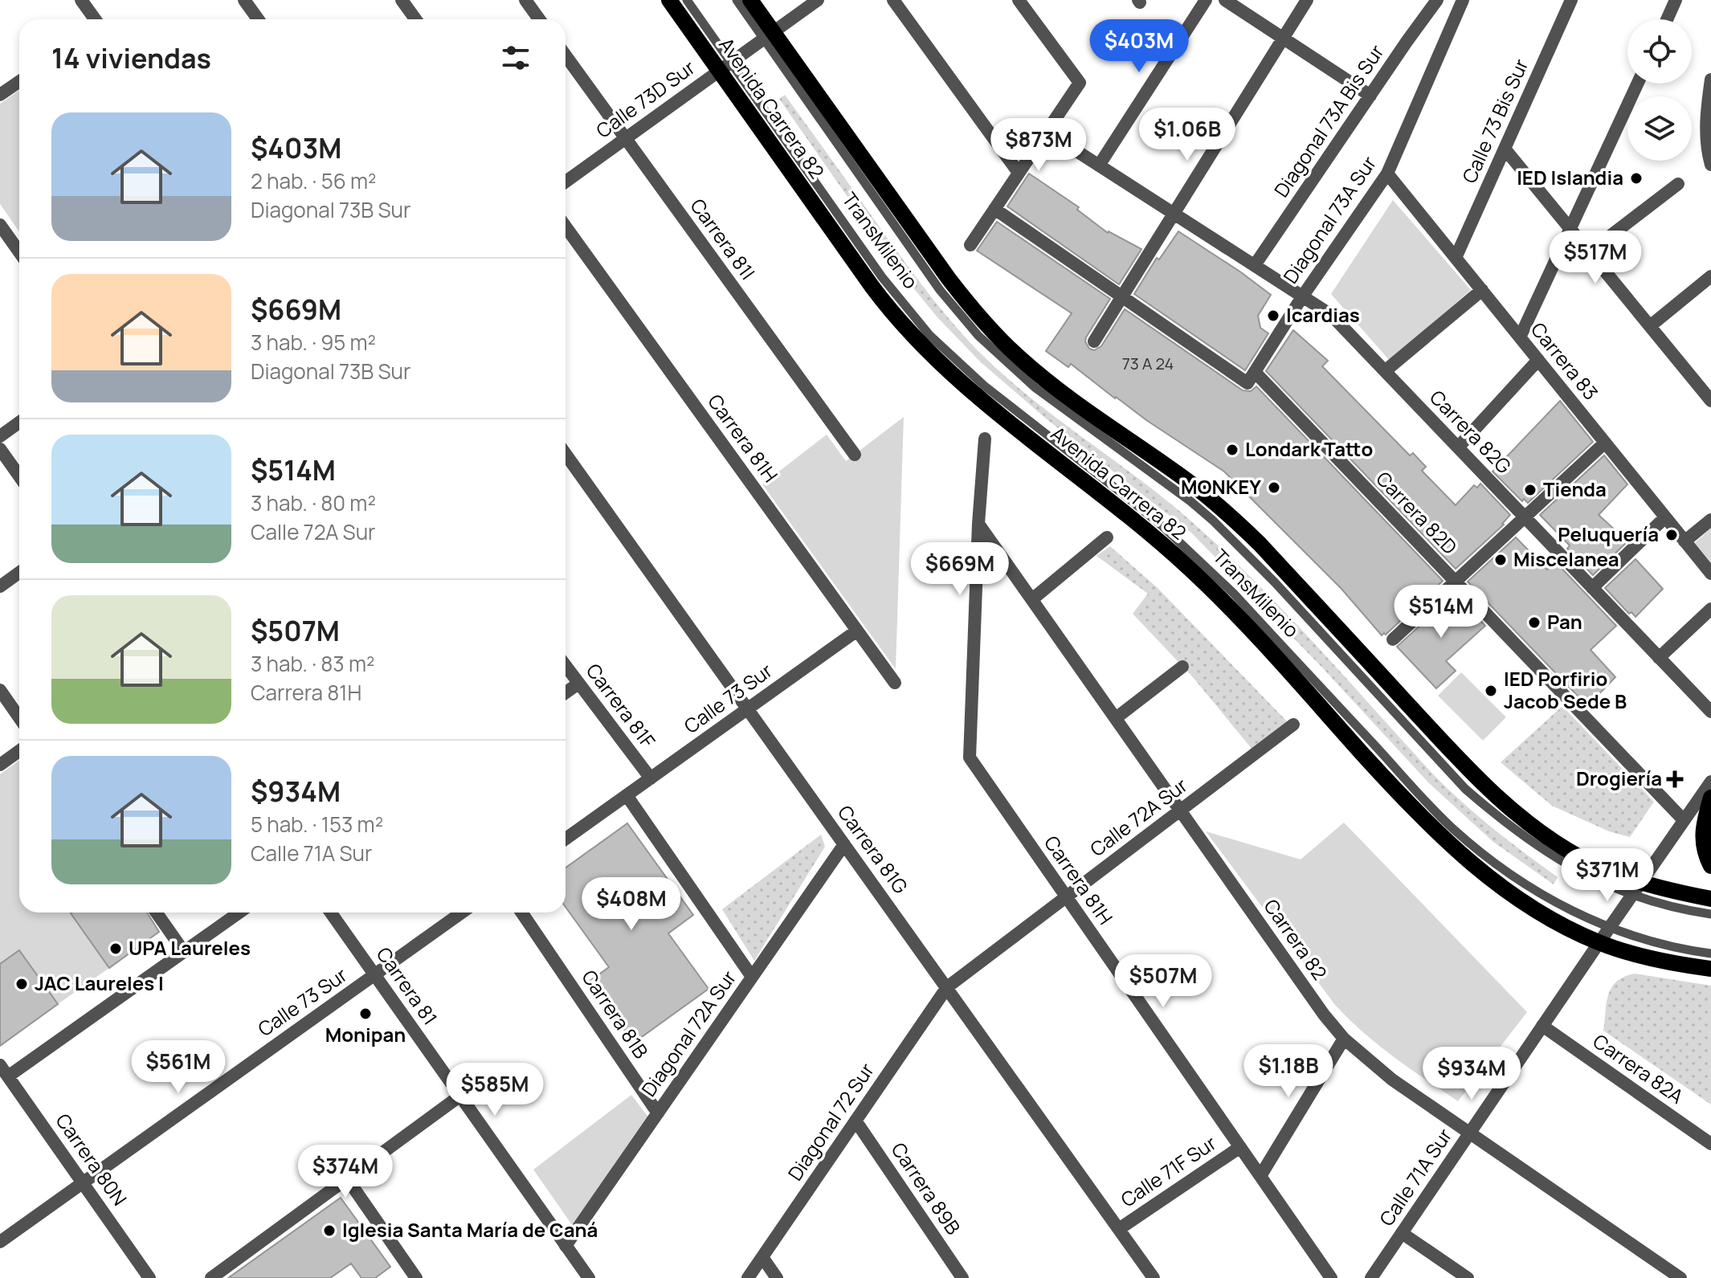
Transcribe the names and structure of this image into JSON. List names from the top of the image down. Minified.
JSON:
{"streets":{"main road":["Avenida Carrera 82"],"street":["Calle 73D Sur","Diagonal 73A Bis Sur","Calle 73 Bis Sur","Diagonal 73A Sur","Carrera 81I","Carrera 83","Carrera 82G","Carrera 81H","Carrera 82D","Calle 73 Sur","Carrera 81F","Calle 72A Sur","Carrera 81G","Carrera 82","Carrera 81","Carrera 81B","Diagonal 72A Sur","Carrera 82A","Diagonal 72 Sur","Carrera 80N","Calle 71F Sur","Calle 71A Sur","Carrera 89B"],"lane":["TransMilenio"]},"crossings":[["Calle 73D Sur","Avenida Carrera 82"],["Calle 73D Sur","Carrera 81I"],["Calle 73D Sur","TransMilenio"],["Avenida Carrera 82","TransMilenio"],["Avenida Carrera 82","Calle 71A Sur"],["Diagonal 73A Bis Sur","Carrera 82G"],["Calle 73 Bis Sur","Carrera 83"],["Diagonal 73A Sur","Carrera 83"],["Diagonal 73A Sur","Carrera 82G"],["Diagonal 73A Sur","Carrera 82D"],["TransMilenio","Calle 71A Sur"],["Carrera 81H","Calle 73 Sur"],["Carrera 81H","Calle 72A Sur"],["Carrera 81H","Carrera 82"],["Carrera 81H","Calle 71F Sur"],["Carrera 82D","Calle 71A Sur"],["Calle 73 Sur","Carrera 81F"],["Calle 73 Sur","Carrera 81G"],["Calle 73 Sur","Carrera 81"],["Calle 73 Sur","Carrera 80N"],["Calle 72A Sur","Carrera 81G"],["Calle 72A Sur","Carrera 82"],["Calle 72A Sur","Diagonal 72 Sur"],["Carrera 81G","Diagonal 72A Sur"],["Carrera 81G","Diagonal 72 Sur"],["Carrera 81G","Calle 71F Sur"],["Carrera 82","Calle 71A Sur"],["Carrera 81","Diagonal 72A Sur"],["Carrera 81B","Diagonal 72A Sur"],["Carrera 82A","Calle 71A Sur"],["Diagonal 72 Sur","Carrera 89B"]],"places":{"other":["IED Islandia","Icardias","Londark Tatto","MONKEY","Tienda","Peluquería","Miscelanea","Pan","IED Porfirio Jacob Sede B","UPA Laureles","JAC Laureles I","Monipan","Iglesia Santa María de Caná"],"health":["Drogiería"]},"house_numbers":["73 A 24"],"page":{"price":["$403M","$1.06B","$873M","$517M","$669M","$514M","$371M","$408M","$507M","$561M","$1.18B","$934M","$585M","$374M"],"heading":"14 viviendas","list":[{"name":"$403M","note":"2 hab. · 56 m² · Diagonal 73B Sur"},{"name":"$669M","note":"3 hab. · 95 m² · Diagonal 73B Sur"},{"name":"$514M","note":"3 hab. · 80 m² · Calle 72A Sur"},{"name":"$507M","note":"3 hab. · 83 m² · Carrera 81H"},{"name":"$934M","note":"5 hab. · 153 m² · Calle 71A Sur"}]}}
